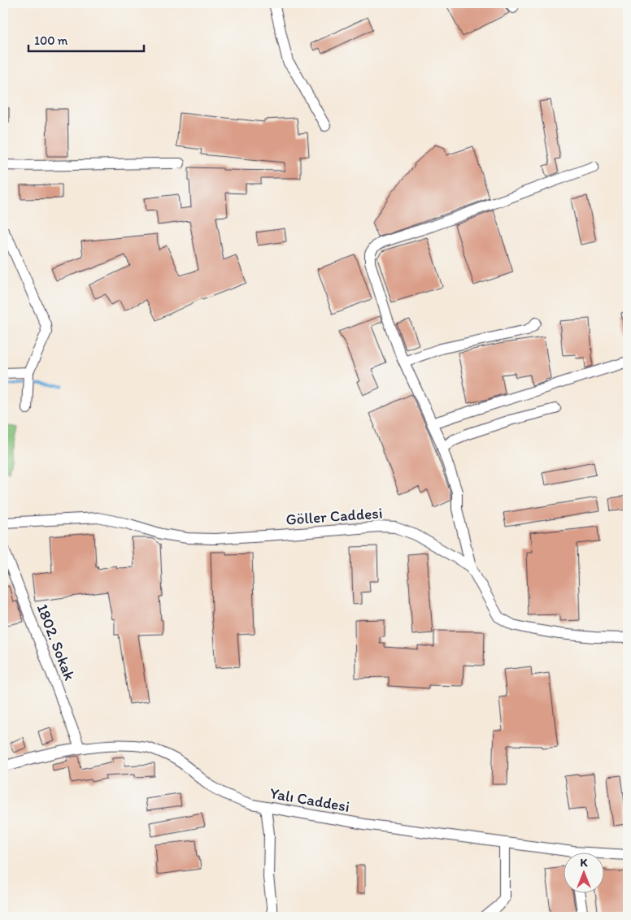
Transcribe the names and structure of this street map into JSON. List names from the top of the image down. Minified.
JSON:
{"streets":{"street":["Göller Caddesi","1802. Sokak","Yalı Caddesi"]},"crossings":[["1802. Sokak","Yalı Caddesi"]],"scale_bar":"100 m","north":"top"}
